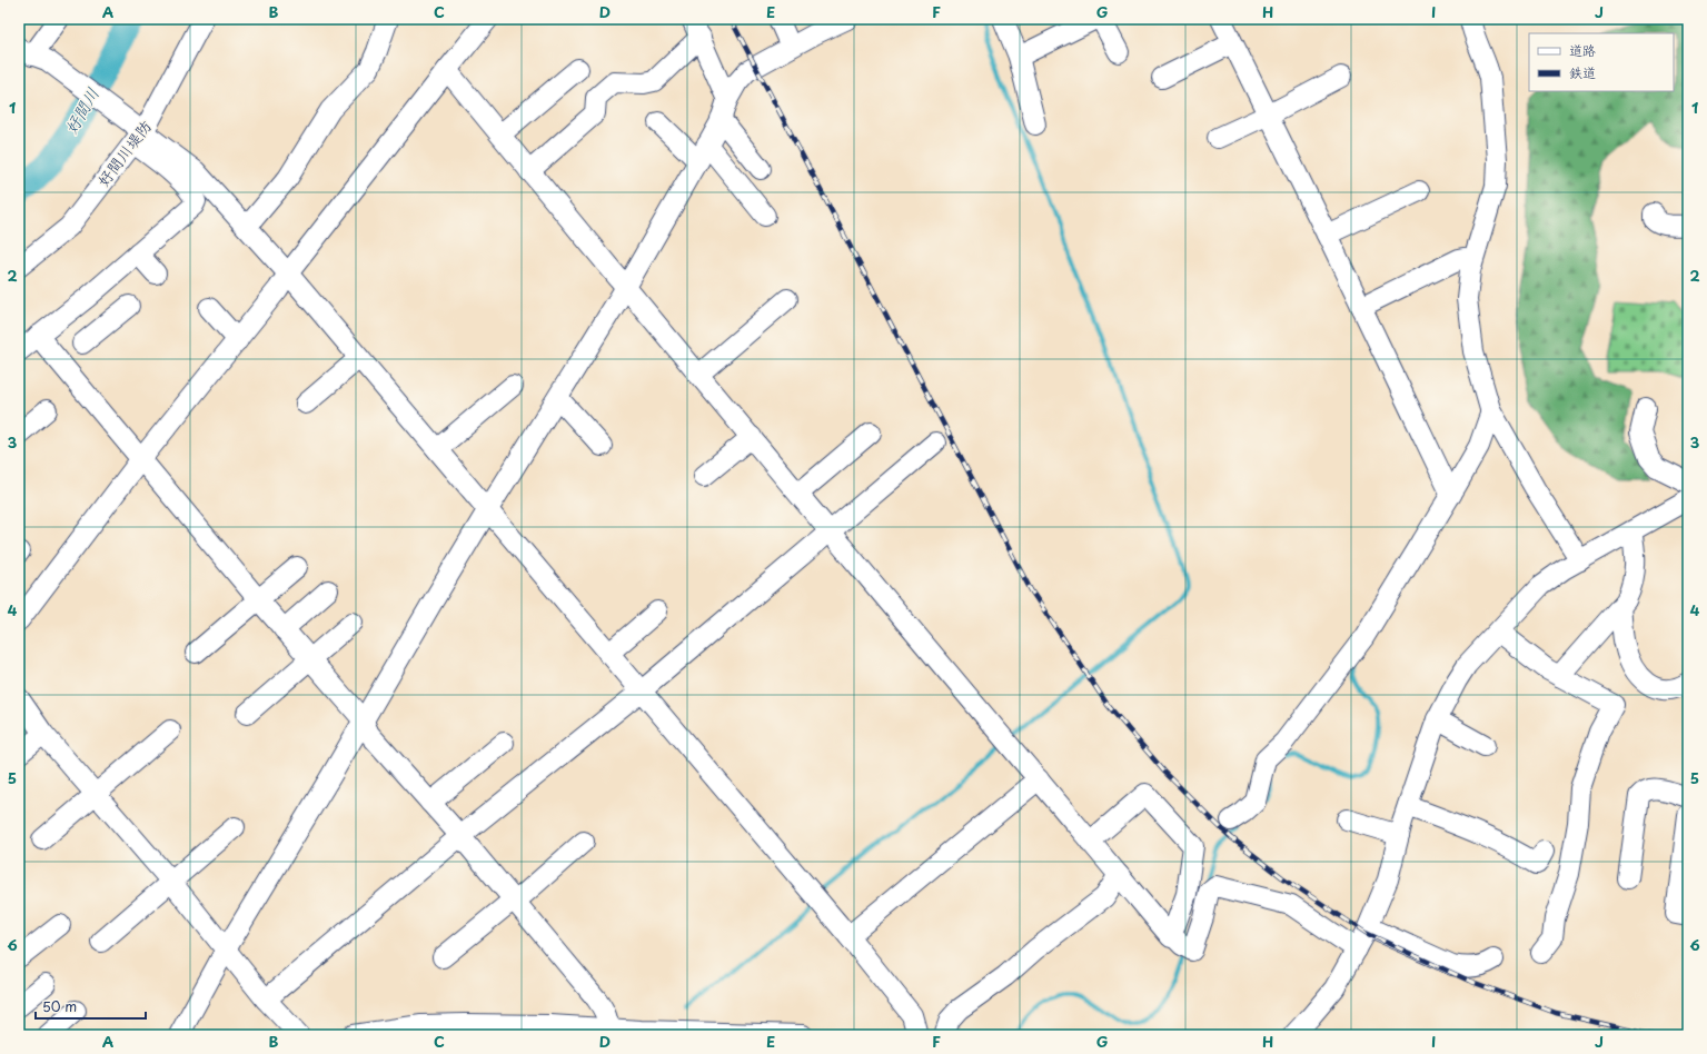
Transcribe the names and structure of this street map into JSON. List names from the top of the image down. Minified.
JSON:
{"streets":{"street":["好間川堤防"]},"water":["好間川"],"legend":["道路","鉄道"],"scale_bar":"50 m","grid":{"columns":["A","B","C","D","E","F","G","H","I","J"],"rows":["1","2","3","4","5","6"]}}
